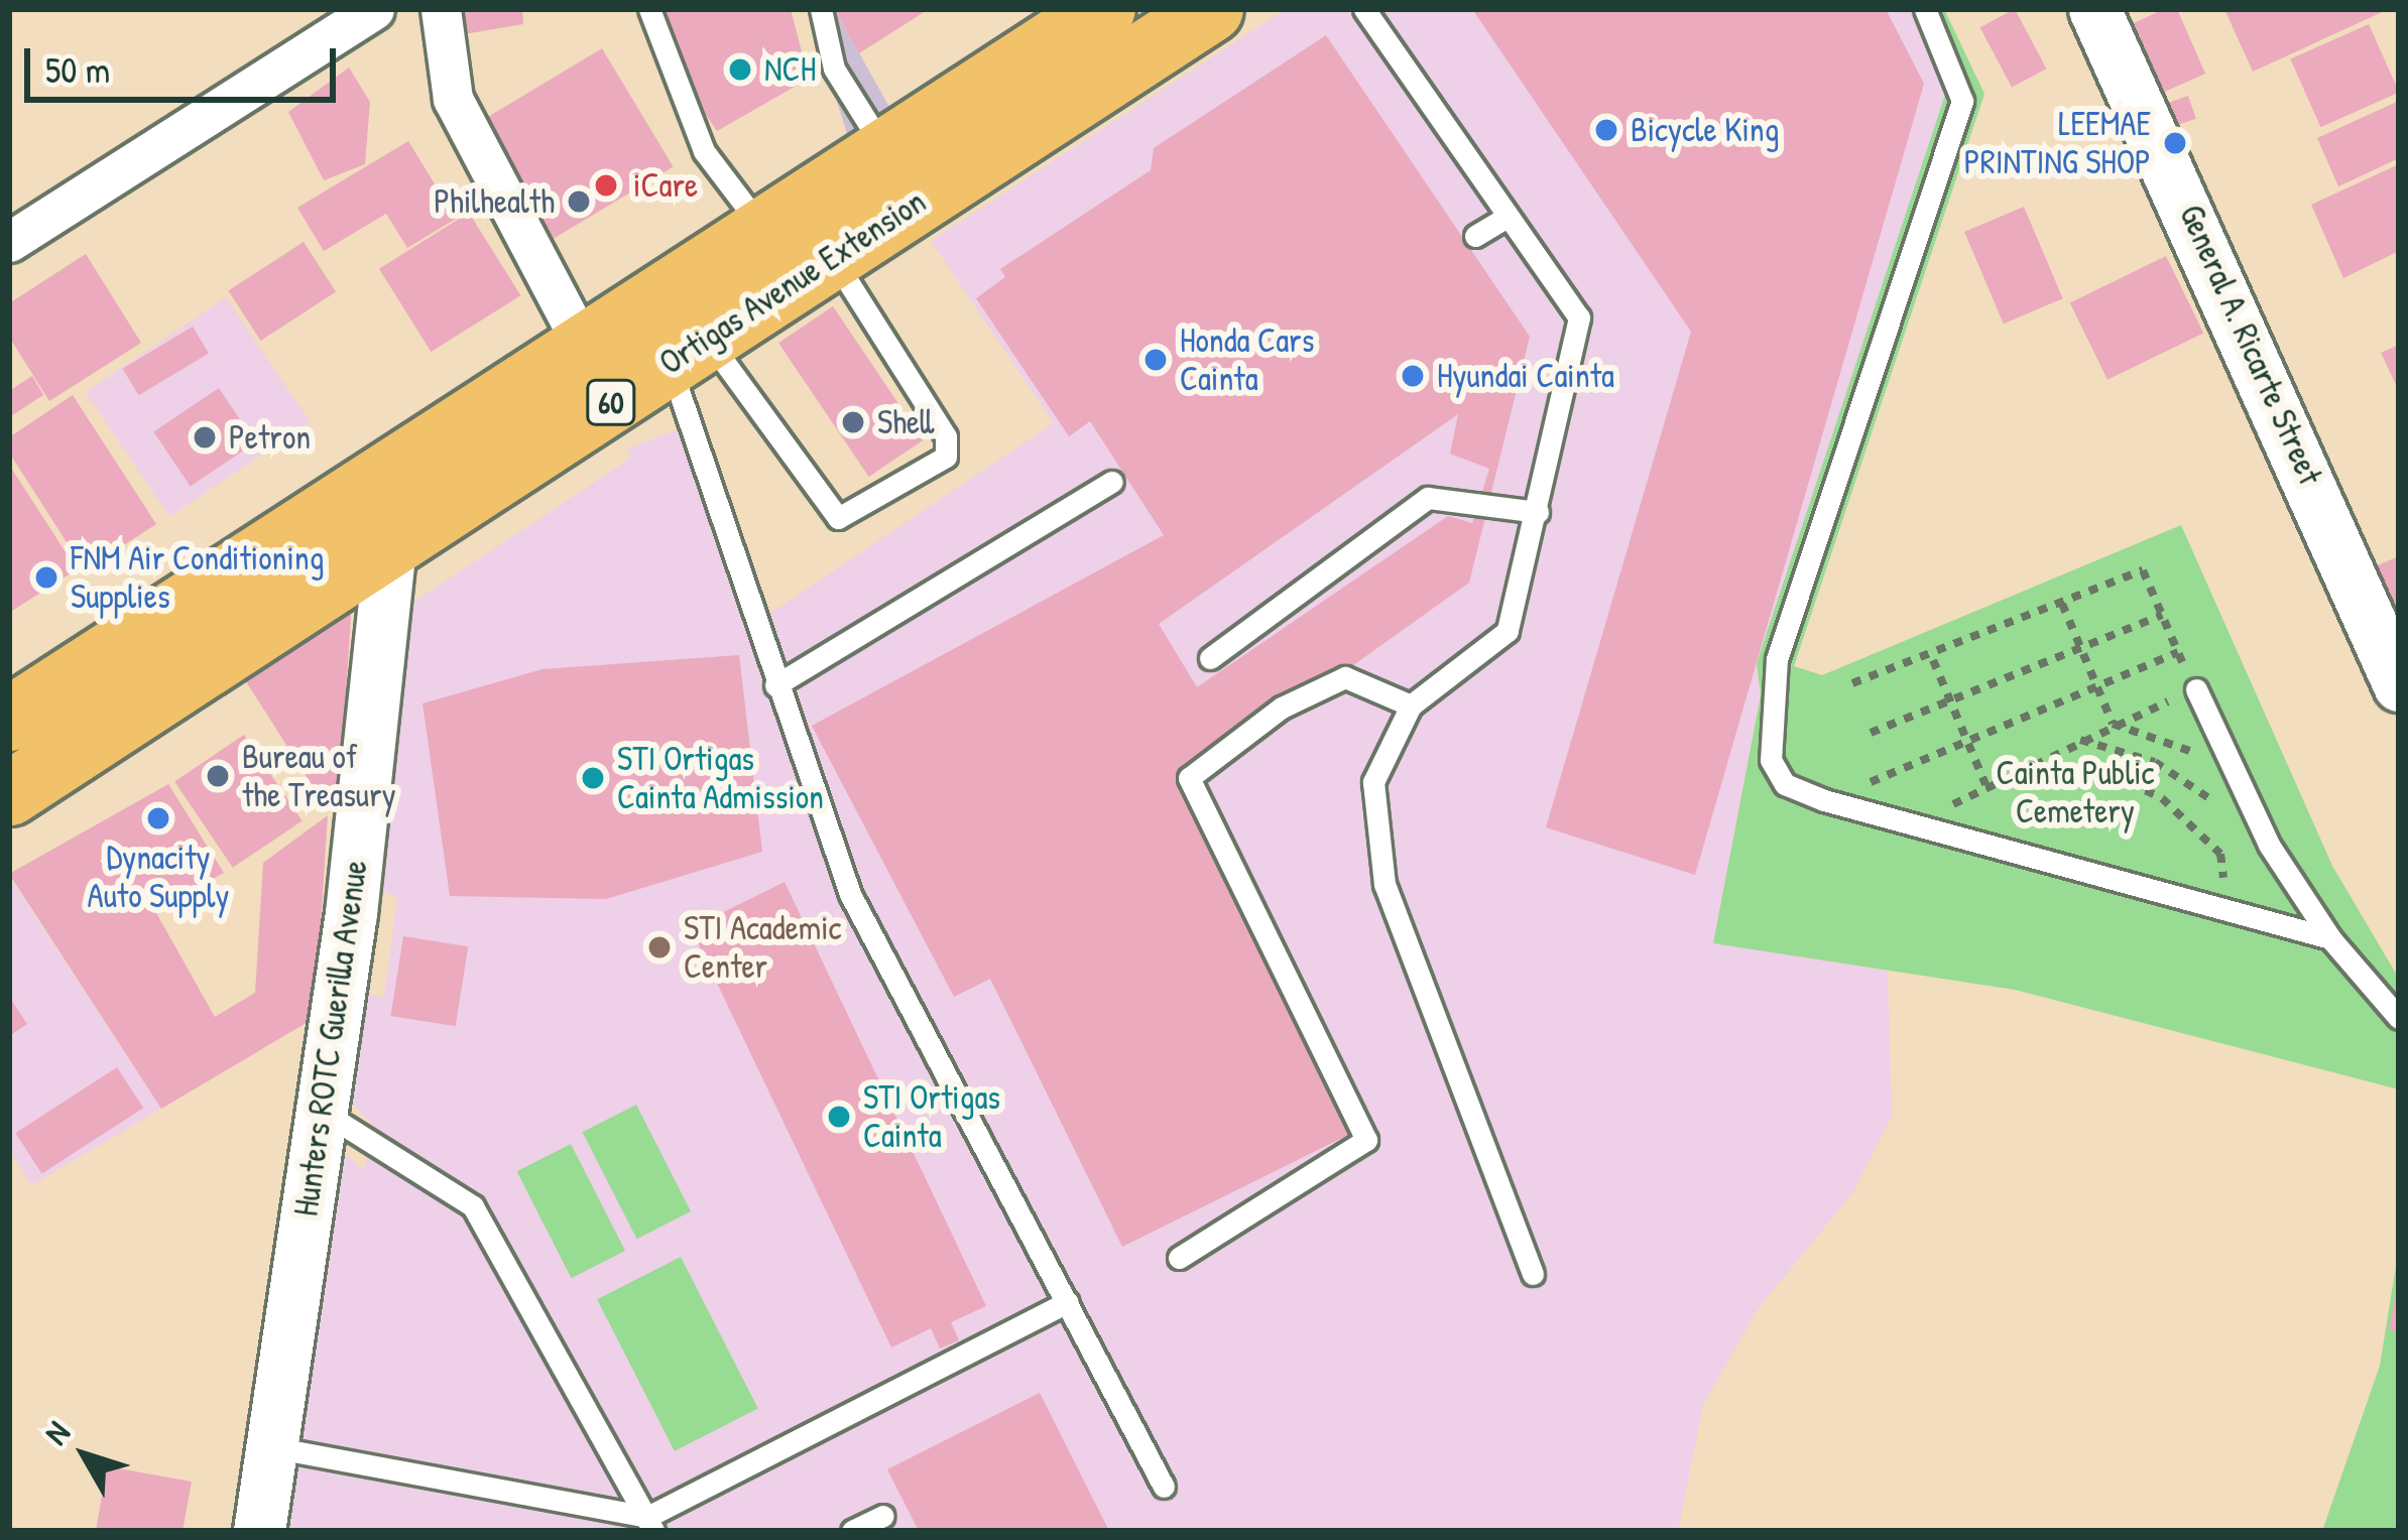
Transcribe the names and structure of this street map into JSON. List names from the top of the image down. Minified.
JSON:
{"streets":{"main road":["Ortigas Avenue Extension","60"],"street":["General A. Ricarte Street","Hunters ROTC Guerilla Avenue"]},"crossings":[["Ortigas Avenue Extension","Hunters ROTC Guerilla Avenue"]],"parks":["Cainta Public Cemetery"],"places":["NCH","Bicycle King","LEEMAE PRINTING SHOP","iCare","Philhealth","Honda Cars Cainta","Hyundai Cainta","Shell","Petron","FNM Air Conditioning Supplies","Bureau of the Treasury","STI Ortigas Cainta Admission","Dynacity Auto Supply","STI Academic Center","STI Ortigas Cainta"],"scale_bar":"50 m","north":"top left"}
